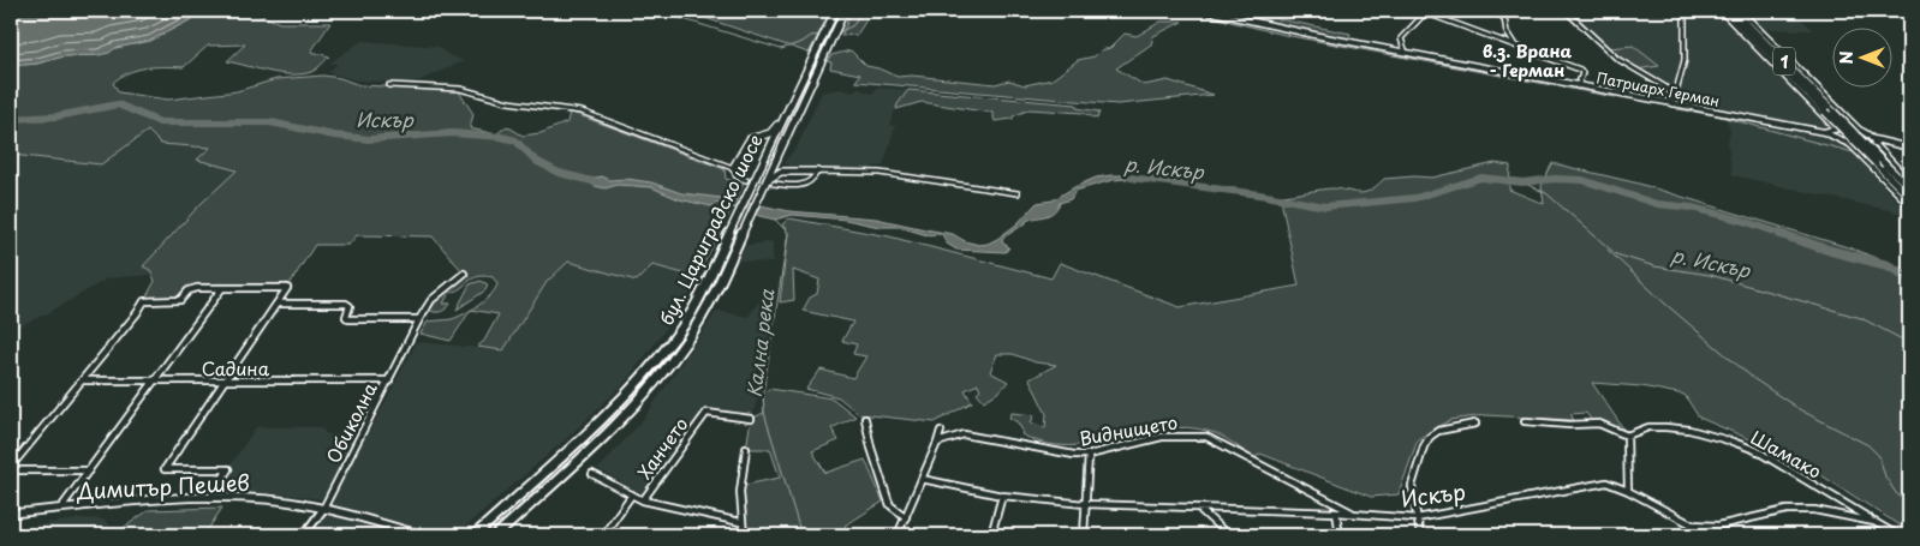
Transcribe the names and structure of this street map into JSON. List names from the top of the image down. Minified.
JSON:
{"streets":{"highway":["1","бул. Цариградско шосе"],"main road":["Димитър Пешев"],"street":["Патриарх Герман","Садина","Обиколна","Виднището","Ханчето","Шамако","Искър"]},"crossings":[["Садина","Обиколна"],["Обиколна","Димитър Пешев"],["Виднището","Искър"],["Шамако","Искър"]],"districts":["в.з. Врана - Герман"],"water":["Искър","р. Искър","Кална река"],"north":"left"}
